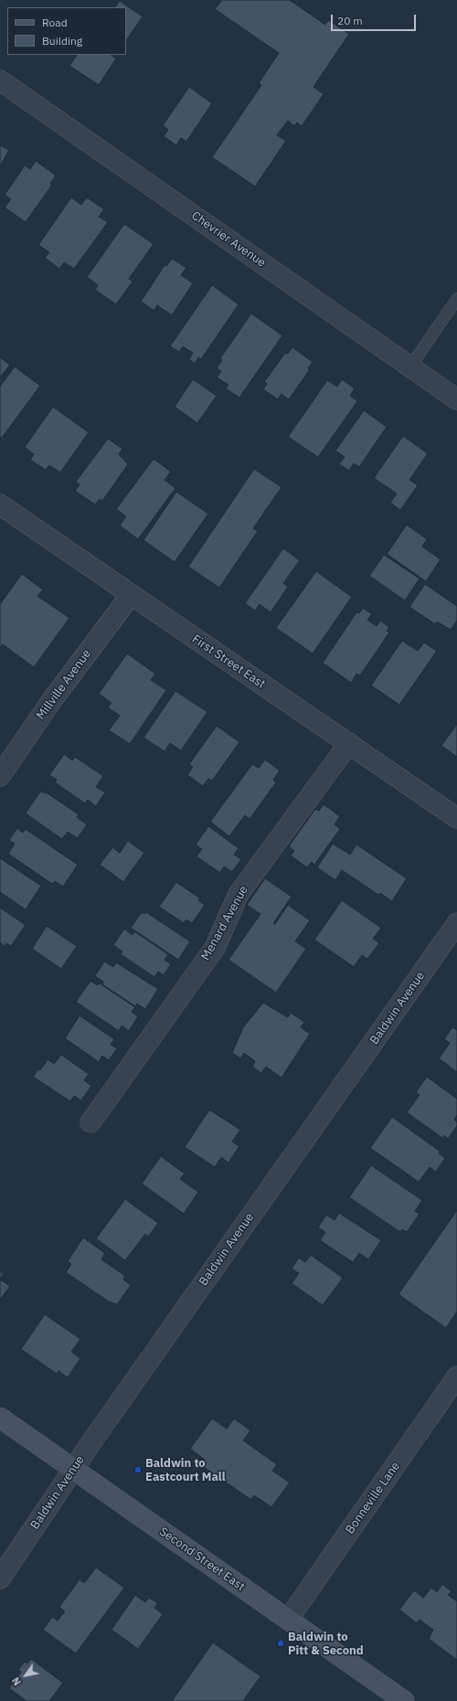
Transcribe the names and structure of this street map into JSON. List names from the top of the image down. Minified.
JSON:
{"streets":{"main road":["Second Street East"],"street":["Chevrier Avenue","First Street East","Millville Avenue","Menard Avenue","Baldwin Avenue","Bonneville Lane"]},"crossings":[["First Street East","Millville Avenue"],["First Street East","Menard Avenue"],["Baldwin Avenue","Second Street East"],["Bonneville Lane","Second Street East"]],"places":["Baldwin to Eastcourt Mall","Baldwin to Pitt & Second"],"legend":["Road","Building"],"scale_bar":"20 m","north":"bottom left"}
